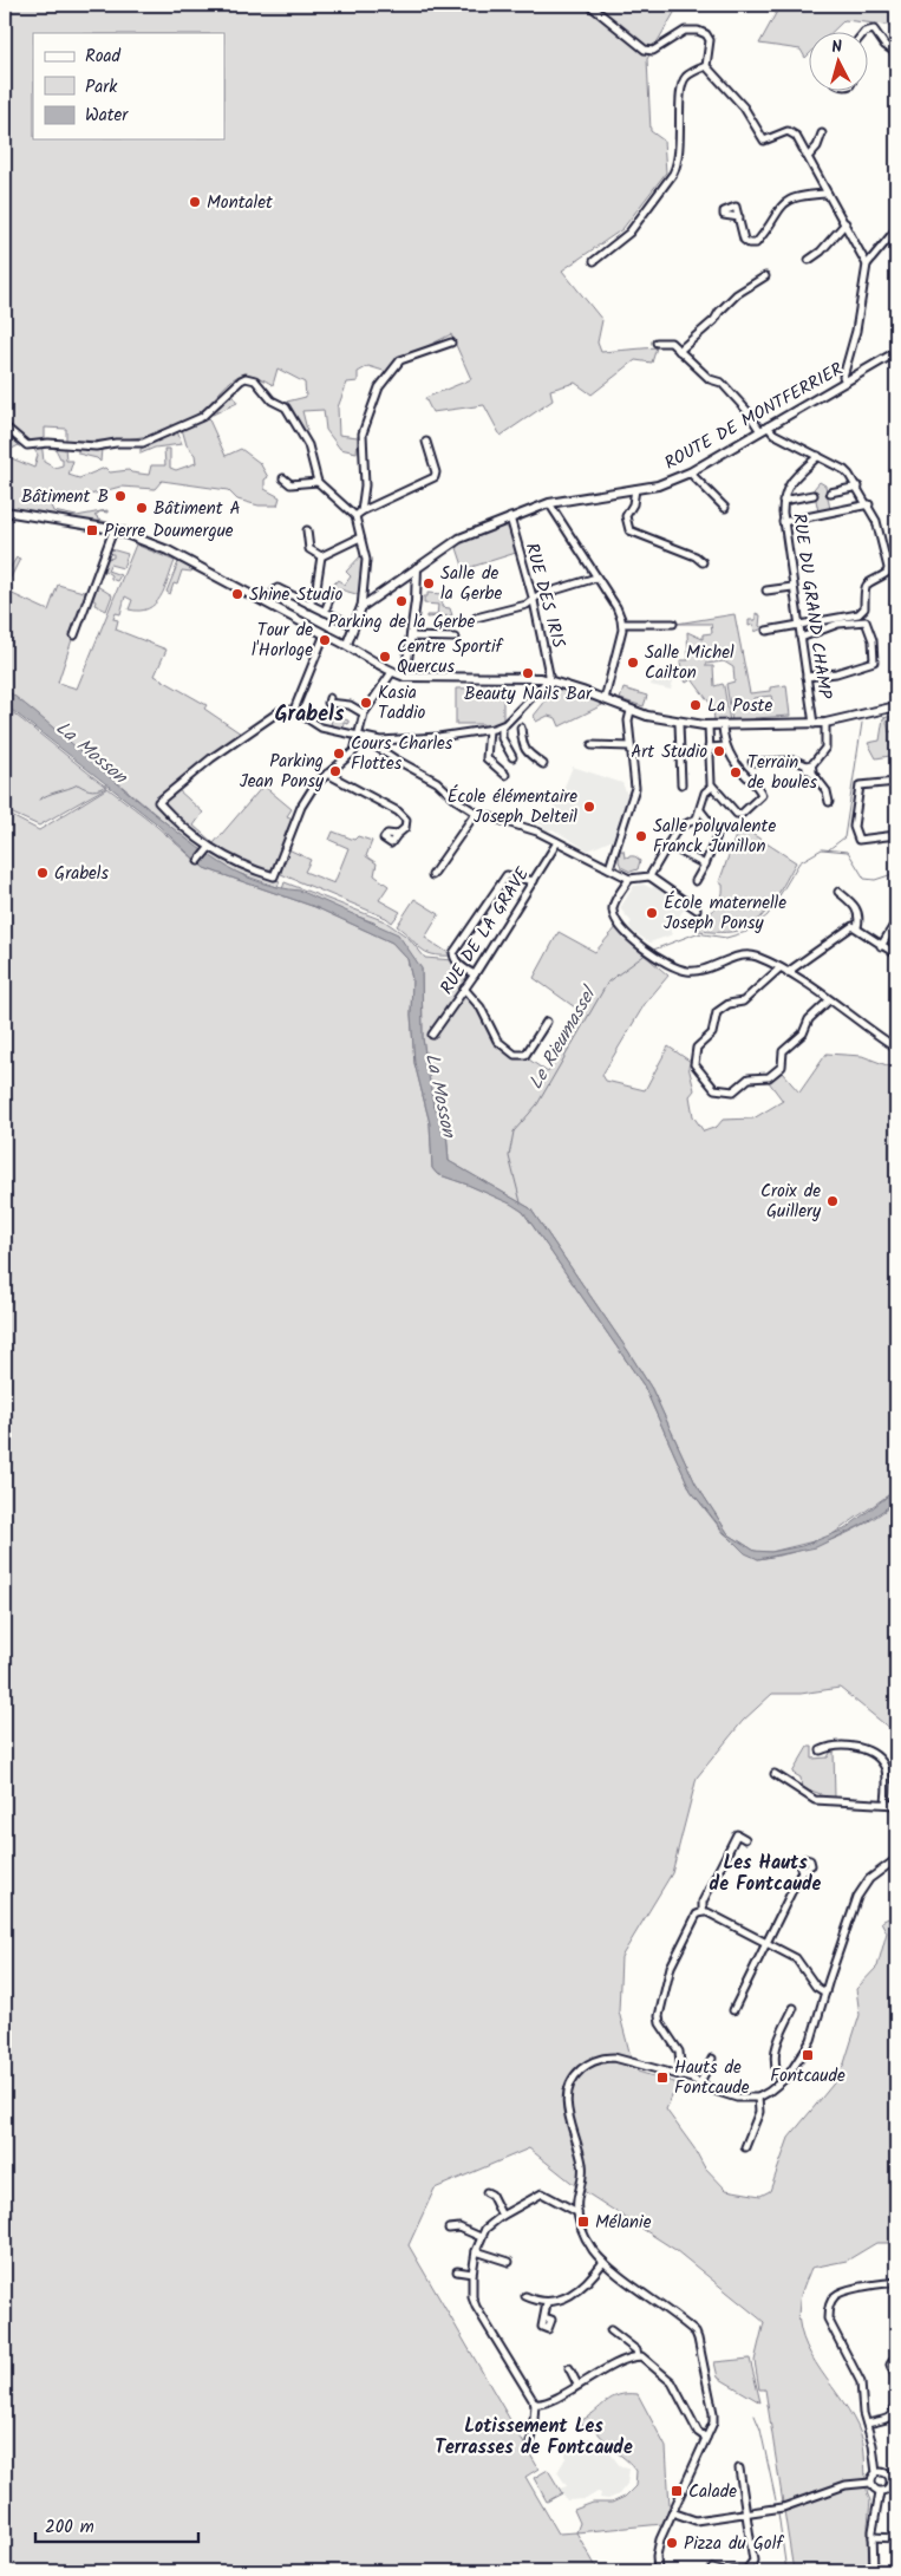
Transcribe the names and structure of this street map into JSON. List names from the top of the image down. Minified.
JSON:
{"streets":{"street":["ROUTE DE MONTFERRIER","RUE DES IRIS","RUE DU GRAND CHAMP","RUE DE LA GRAVE"]},"crossings":[["ROUTE DE MONTFERRIER","RUE DES IRIS"]],"districts":["Grabels","Les Hauts de Fontcaude","Lotissement Les Terrasses de Fontcaude"],"water":["La Mosson","Le Rieumassel"],"places":{"other":["Montalet","Bâtiment B","Bâtiment A","Salle de la Gerbe","Shine Studio","Parking de la Gerbe","Tour de l'Horloge","Centre Sportif Quercus","Salle Michel Cailton","Beauty Nails Bar","Kasia Taddio","La Poste","Art Studio","Cours Charles Flottes","Parking Jean Ponsy","Terrain de boules","École élémentaire Joseph Delteil","Salle polyvalente Franck Junillon","Grabels","École maternelle Joseph Ponsy","Croix de Guillery","Pizza du Golf"],"transit":["Pierre Doumergue","Fontcaude","Hauts de Fontcaude","Mélanie","Calade"]},"legend":["Road","Park","Water"],"scale_bar":"200 m","north":"top"}
